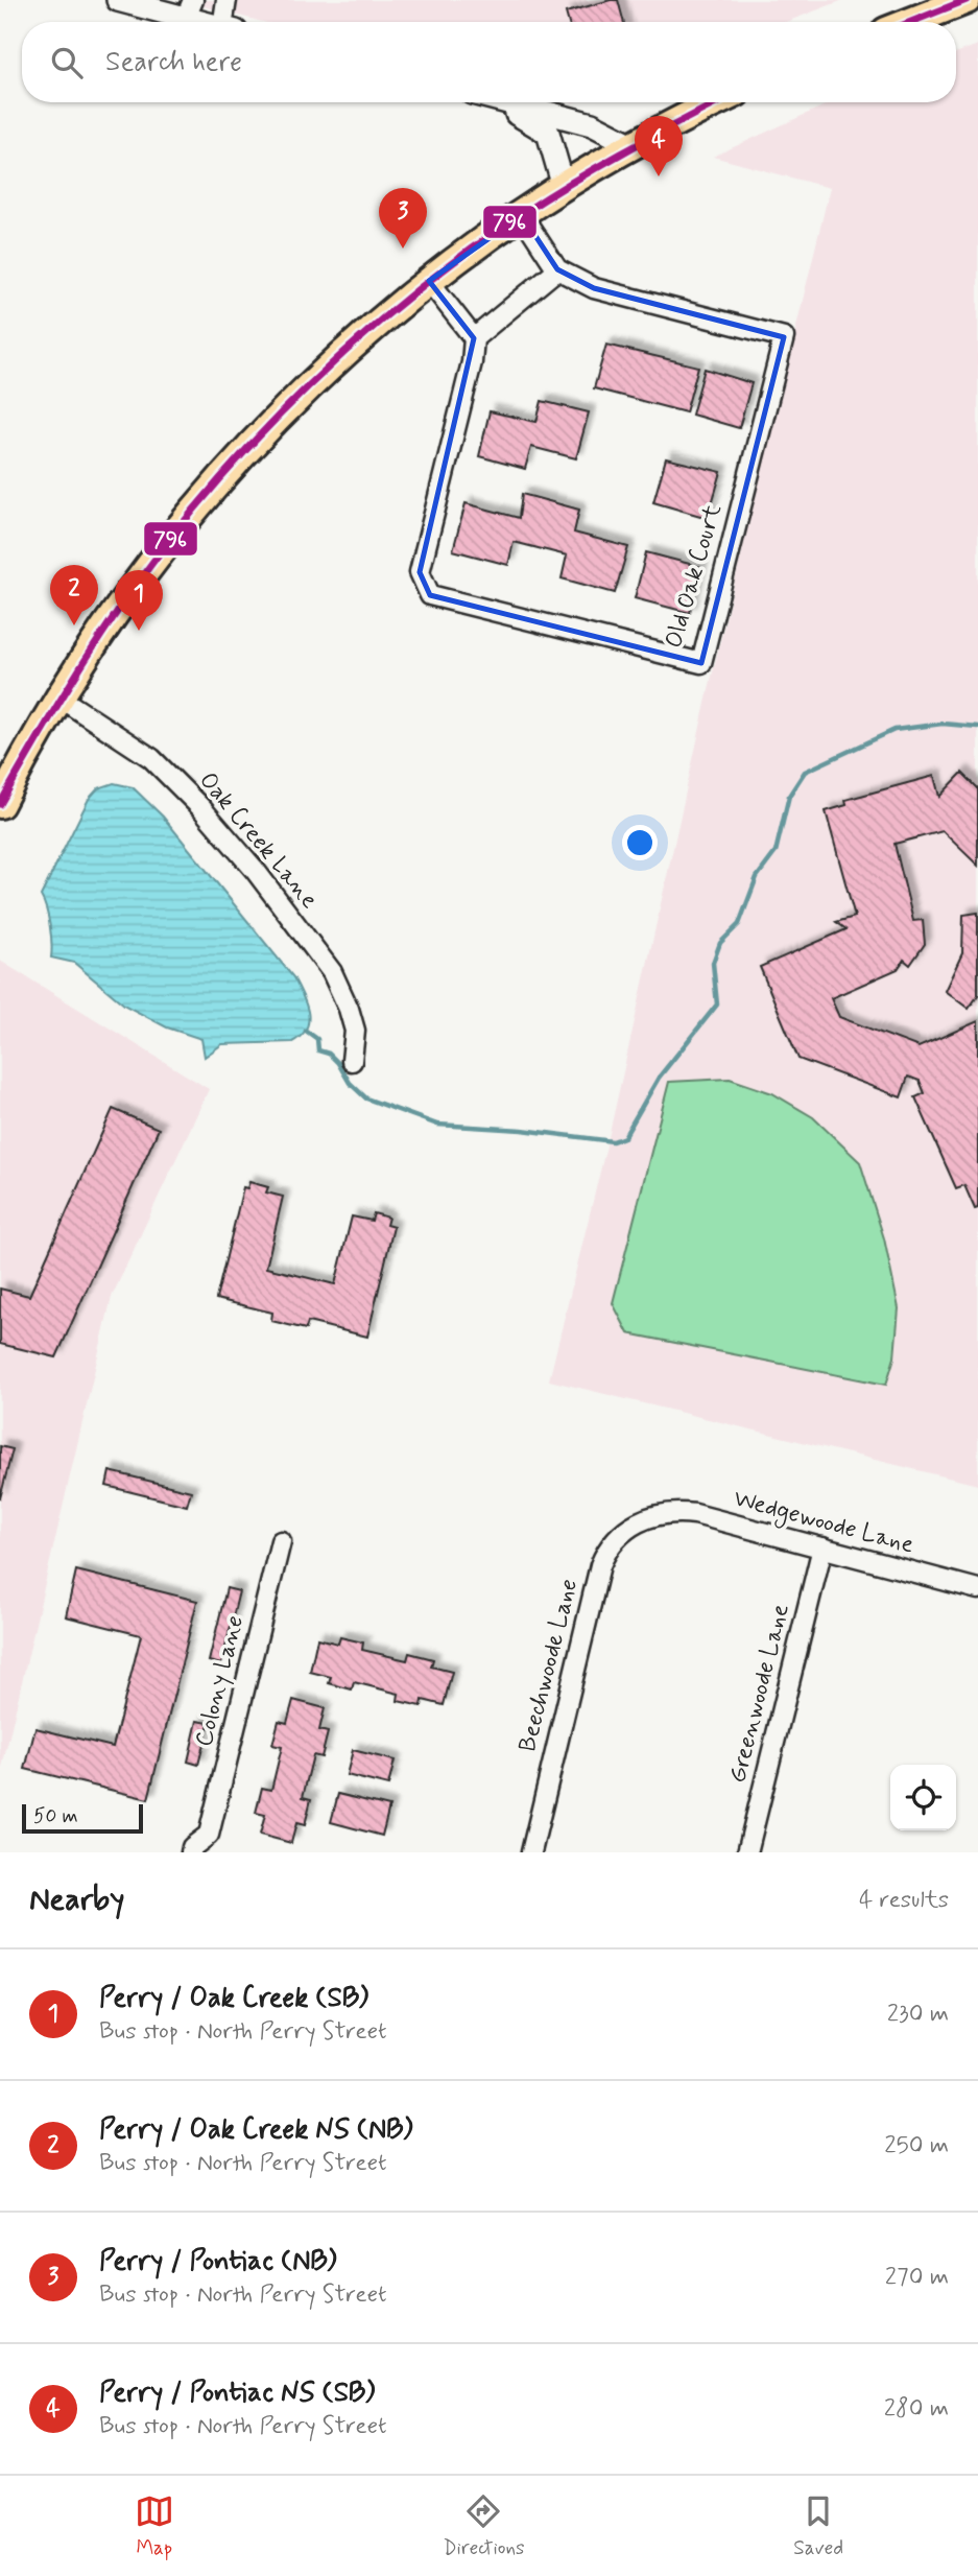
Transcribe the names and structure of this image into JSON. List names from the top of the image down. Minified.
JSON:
{"streets":{"street":["Old Oak Court","Oak Creek Lane","Wedgewoode Lane","Beechwoode Lane","Colony Lane","Greenwoode Lane"]},"crossings":[["Wedgewoode Lane","Beechwoode Lane"],["Wedgewoode Lane","Greenwoode Lane"]],"lines":["transit line 796"],"scale_bar":"50 m","page":{"search":"Search here","pins":["4","3","2","1"],"scale":"50 m","heading":["Nearby","4 results"],"list":[{"mark":"1","name":"Perry / Oak Creek (SB)","note":"Bus stop · North Perry Street","value":"230 m"},{"mark":"2","name":"Perry / Oak Creek NS (NB)","note":"Bus stop · North Perry Street","value":"250 m"},{"mark":"3","name":"Perry / Pontiac (NB)","note":"Bus stop · North Perry Street","value":"270 m"},{"mark":"4","name":"Perry / Pontiac NS (SB)","note":"Bus stop · North Perry Street","value":"280 m"}],"nav":["Map","Directions","Saved"]}}
